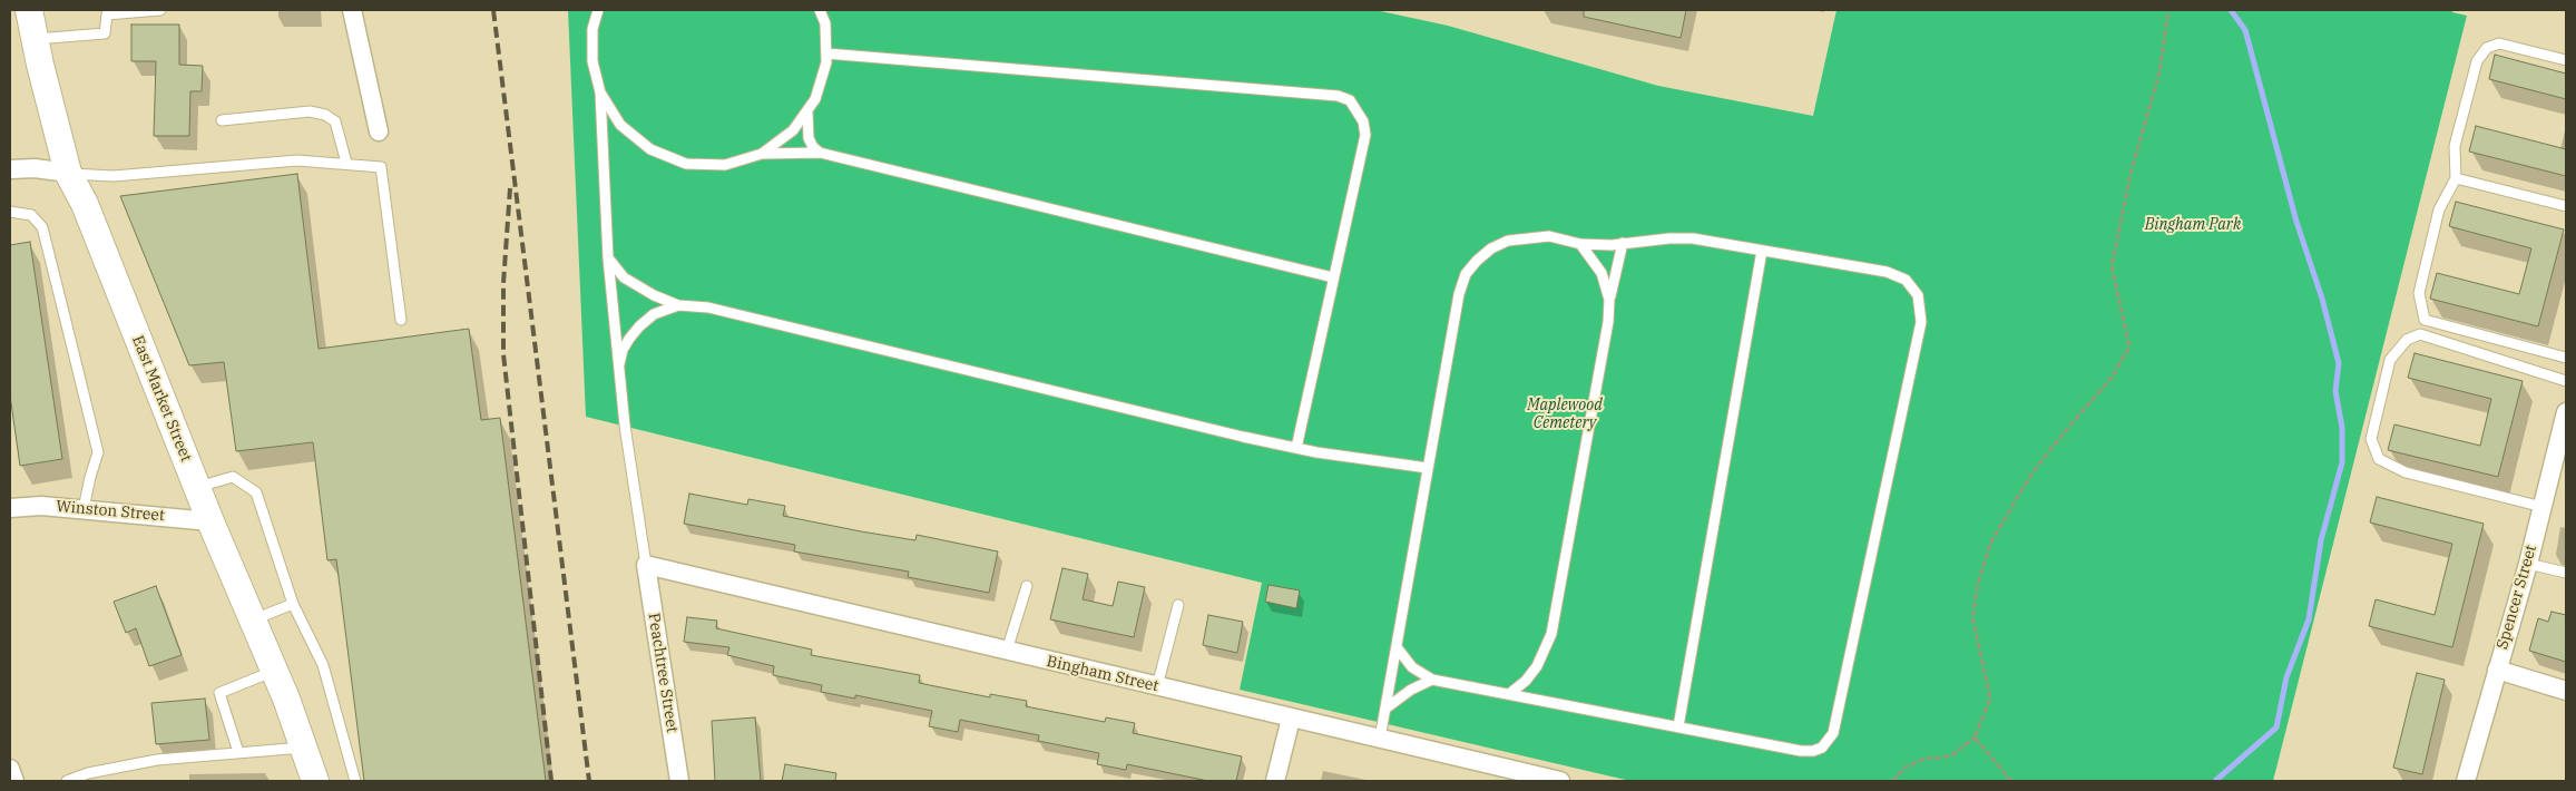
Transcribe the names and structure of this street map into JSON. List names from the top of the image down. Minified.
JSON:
{"streets":{"main road":["East Market Street"],"street":["Winston Street","Spencer Street","Peachtree Street","Bingham Street"]},"crossings":[["East Market Street","Winston Street"],["Peachtree Street","Bingham Street"]],"parks":["Bingham Park","Maplewood Cemetery"]}
